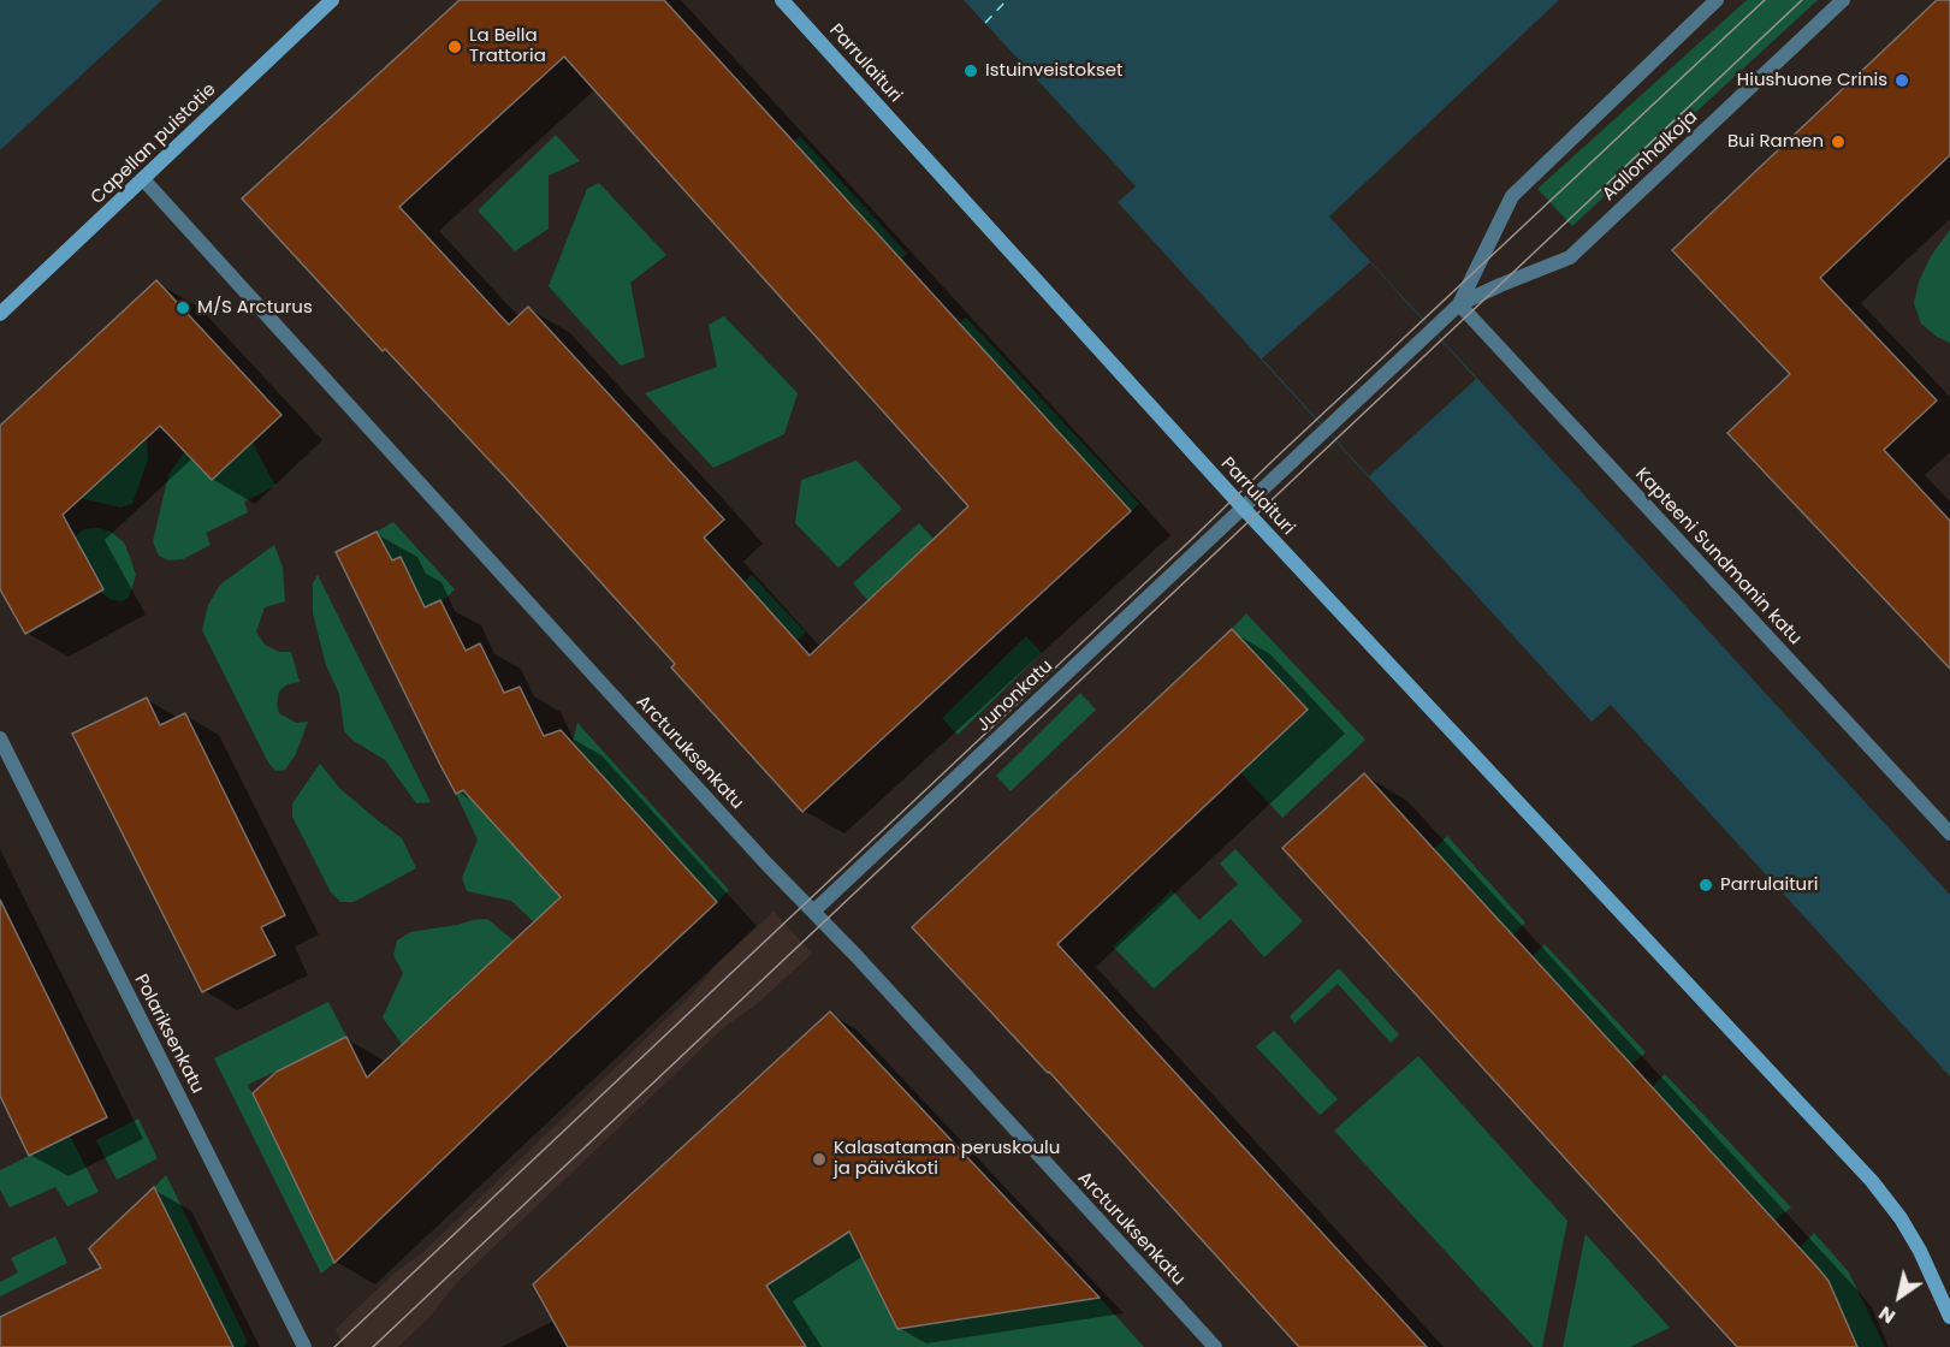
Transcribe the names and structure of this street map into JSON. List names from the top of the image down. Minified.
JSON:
{"streets":{"street":["Parrulaituri","Capellan puistotie","Aallonhalkoja","Kapteeni Sundmanin katu","Junonkatu","Arcturuksenkatu","Polariksenkatu"]},"crossings":[["Parrulaituri","Aallonhalkoja"],["Parrulaituri","Junonkatu"],["Capellan puistotie","Arcturuksenkatu"],["Aallonhalkoja","Kapteeni Sundmanin katu"],["Aallonhalkoja","Junonkatu"],["Junonkatu","Arcturuksenkatu"]],"places":["La Bella Trattoria","Istuinveistokset","Hiushuone Crinis","Bui Ramen","M/S Arcturus","Parrulaituri","Kalasataman peruskoulu ja päiväkoti"],"north":"bottom left"}
